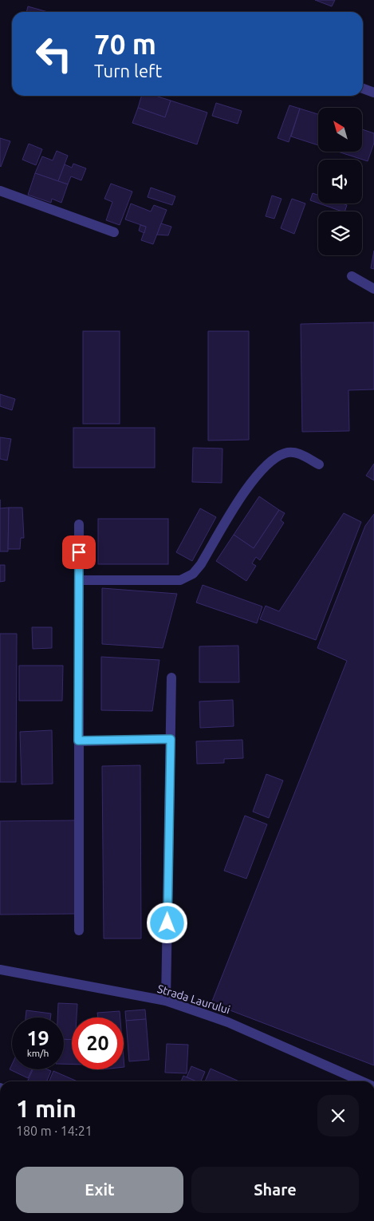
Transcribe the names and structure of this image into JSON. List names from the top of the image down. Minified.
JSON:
{"streets":{"street":["Strada Laurului"]},"north":"top left","page":{"turn":["70 m","Turn left"],"speed":"19 km/h","limit":"20","heading":["1 min","180 m · 14:21"],"buttons":["Exit","Share"]}}
